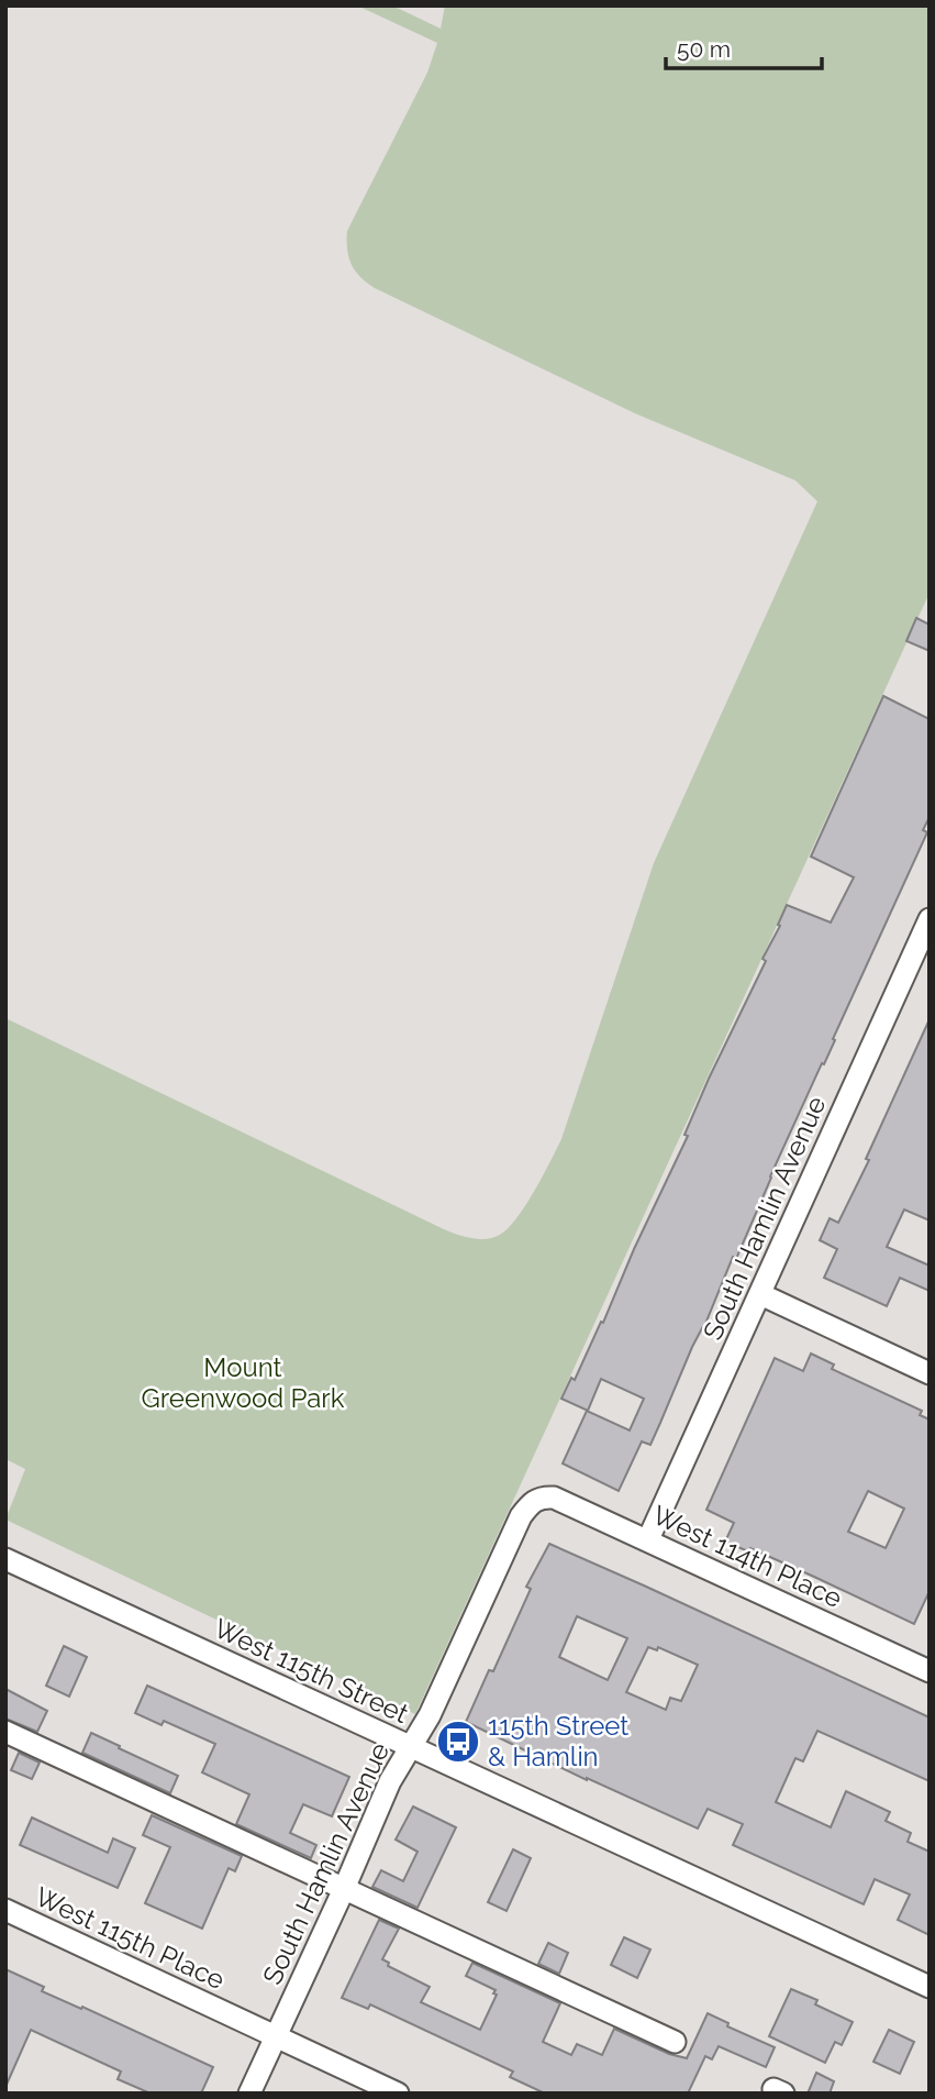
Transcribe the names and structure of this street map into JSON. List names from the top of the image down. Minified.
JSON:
{"streets":{"street":["South Hamlin Avenue","West 114th Place","West 115th Street","West 115th Place"]},"crossings":[["South Hamlin Avenue","West 114th Place"],["South Hamlin Avenue","West 115th Street"],["South Hamlin Avenue","West 115th Place"]],"parks":["Mount Greenwood Park"],"places":{"bus stop":["115th Street & Hamlin"]},"scale_bar":"50 m"}
